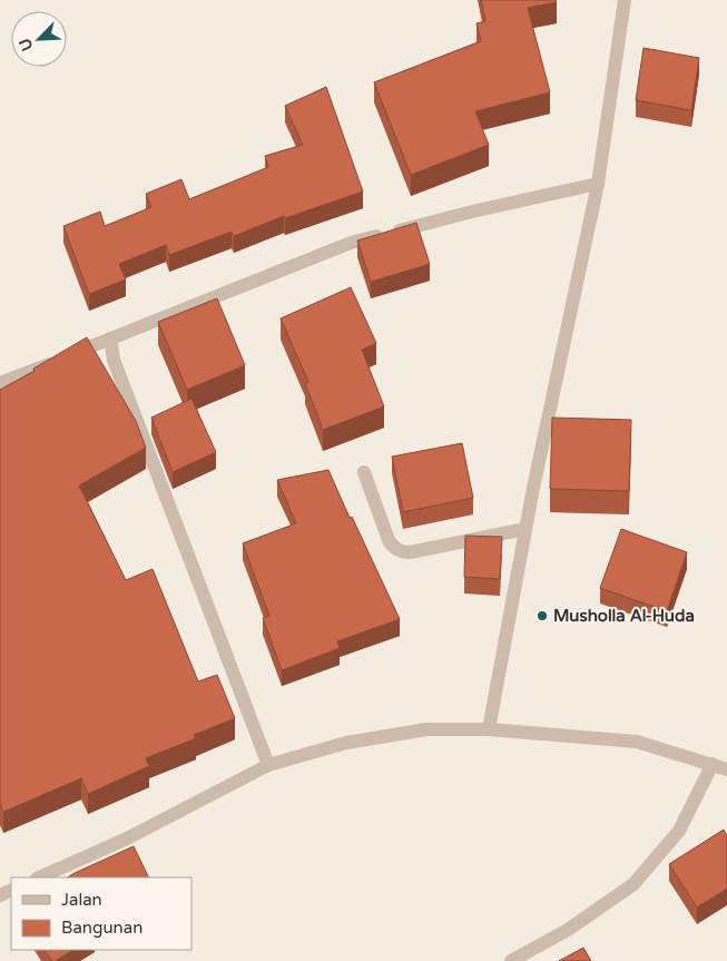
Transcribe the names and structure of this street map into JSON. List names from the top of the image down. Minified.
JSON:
{"places":["Musholla Al-Huda"],"legend":["Jalan","Bangunan"],"north":"bottom left"}
